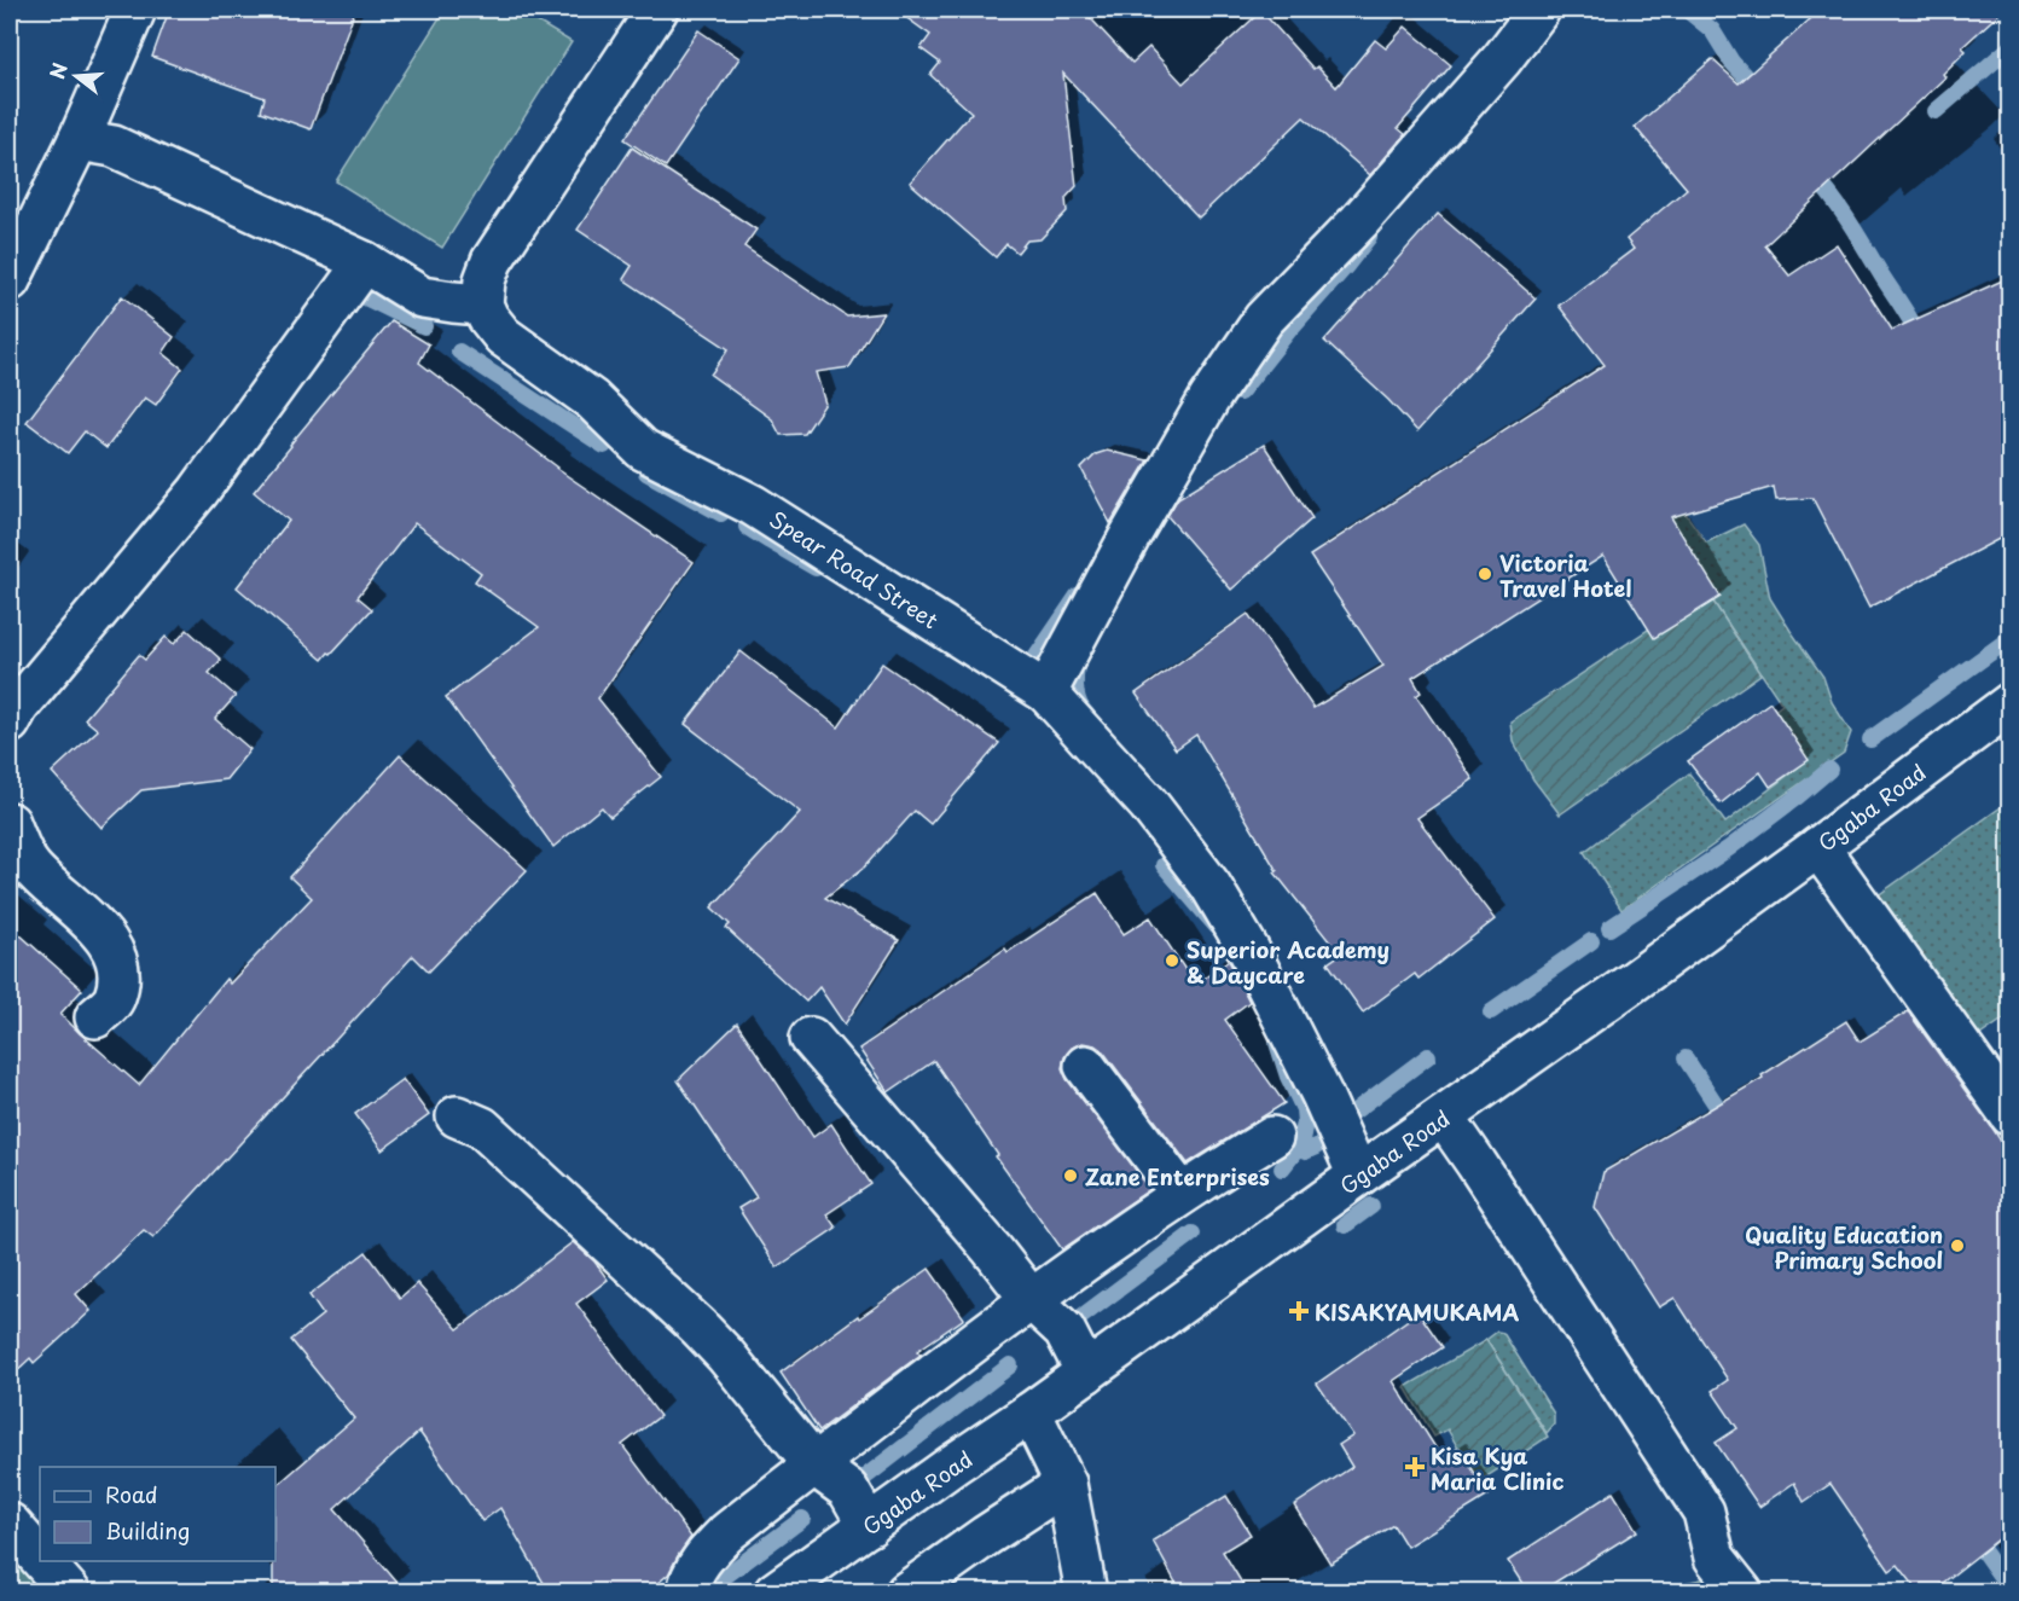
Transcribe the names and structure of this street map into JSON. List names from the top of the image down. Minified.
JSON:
{"streets":{"street":["Spear Road Street","Ggaba Road"]},"crossings":[["Spear Road Street","Ggaba Road"]],"places":{"other":["Victoria Travel Hotel","Superior Academy & Daycare","Zane Enterprises","Quality Education Primary School"],"health":["KISAKYAMUKAMA","Kisa Kya Maria Clinic"]},"legend":["Road","Building"],"north":"left"}
